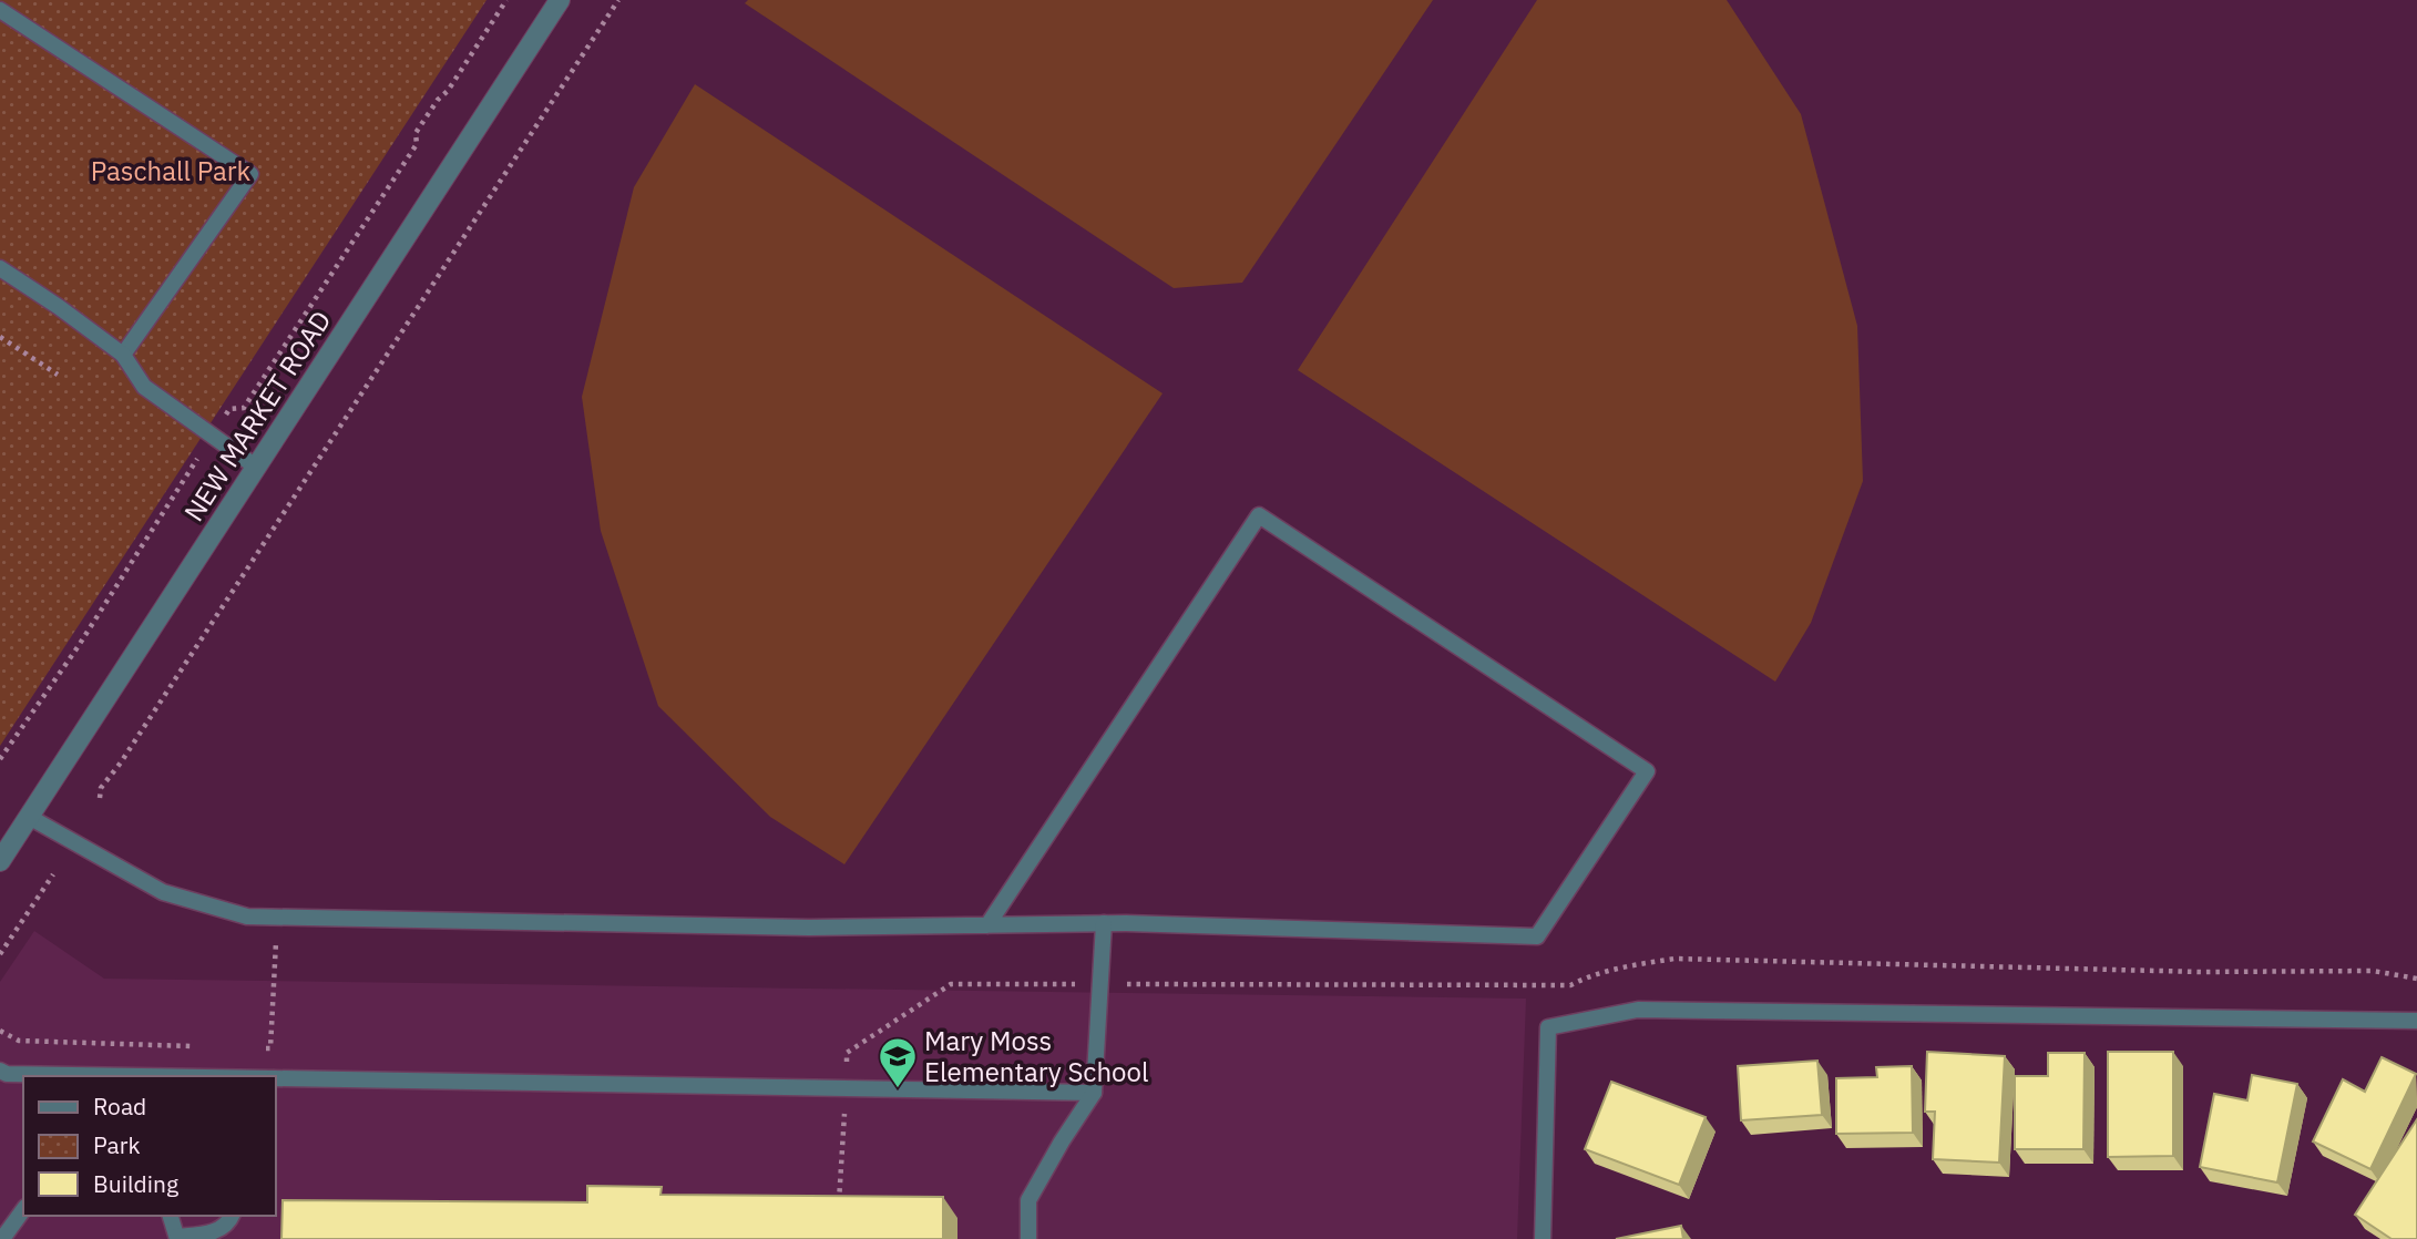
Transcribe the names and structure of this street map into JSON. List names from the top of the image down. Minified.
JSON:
{"streets":{"street":["NEW MARKET ROAD"]},"parks":["Paschall Park"],"places":{"school or university":["Mary Moss Elementary School"]},"legend":["Road","Park","Building"]}
